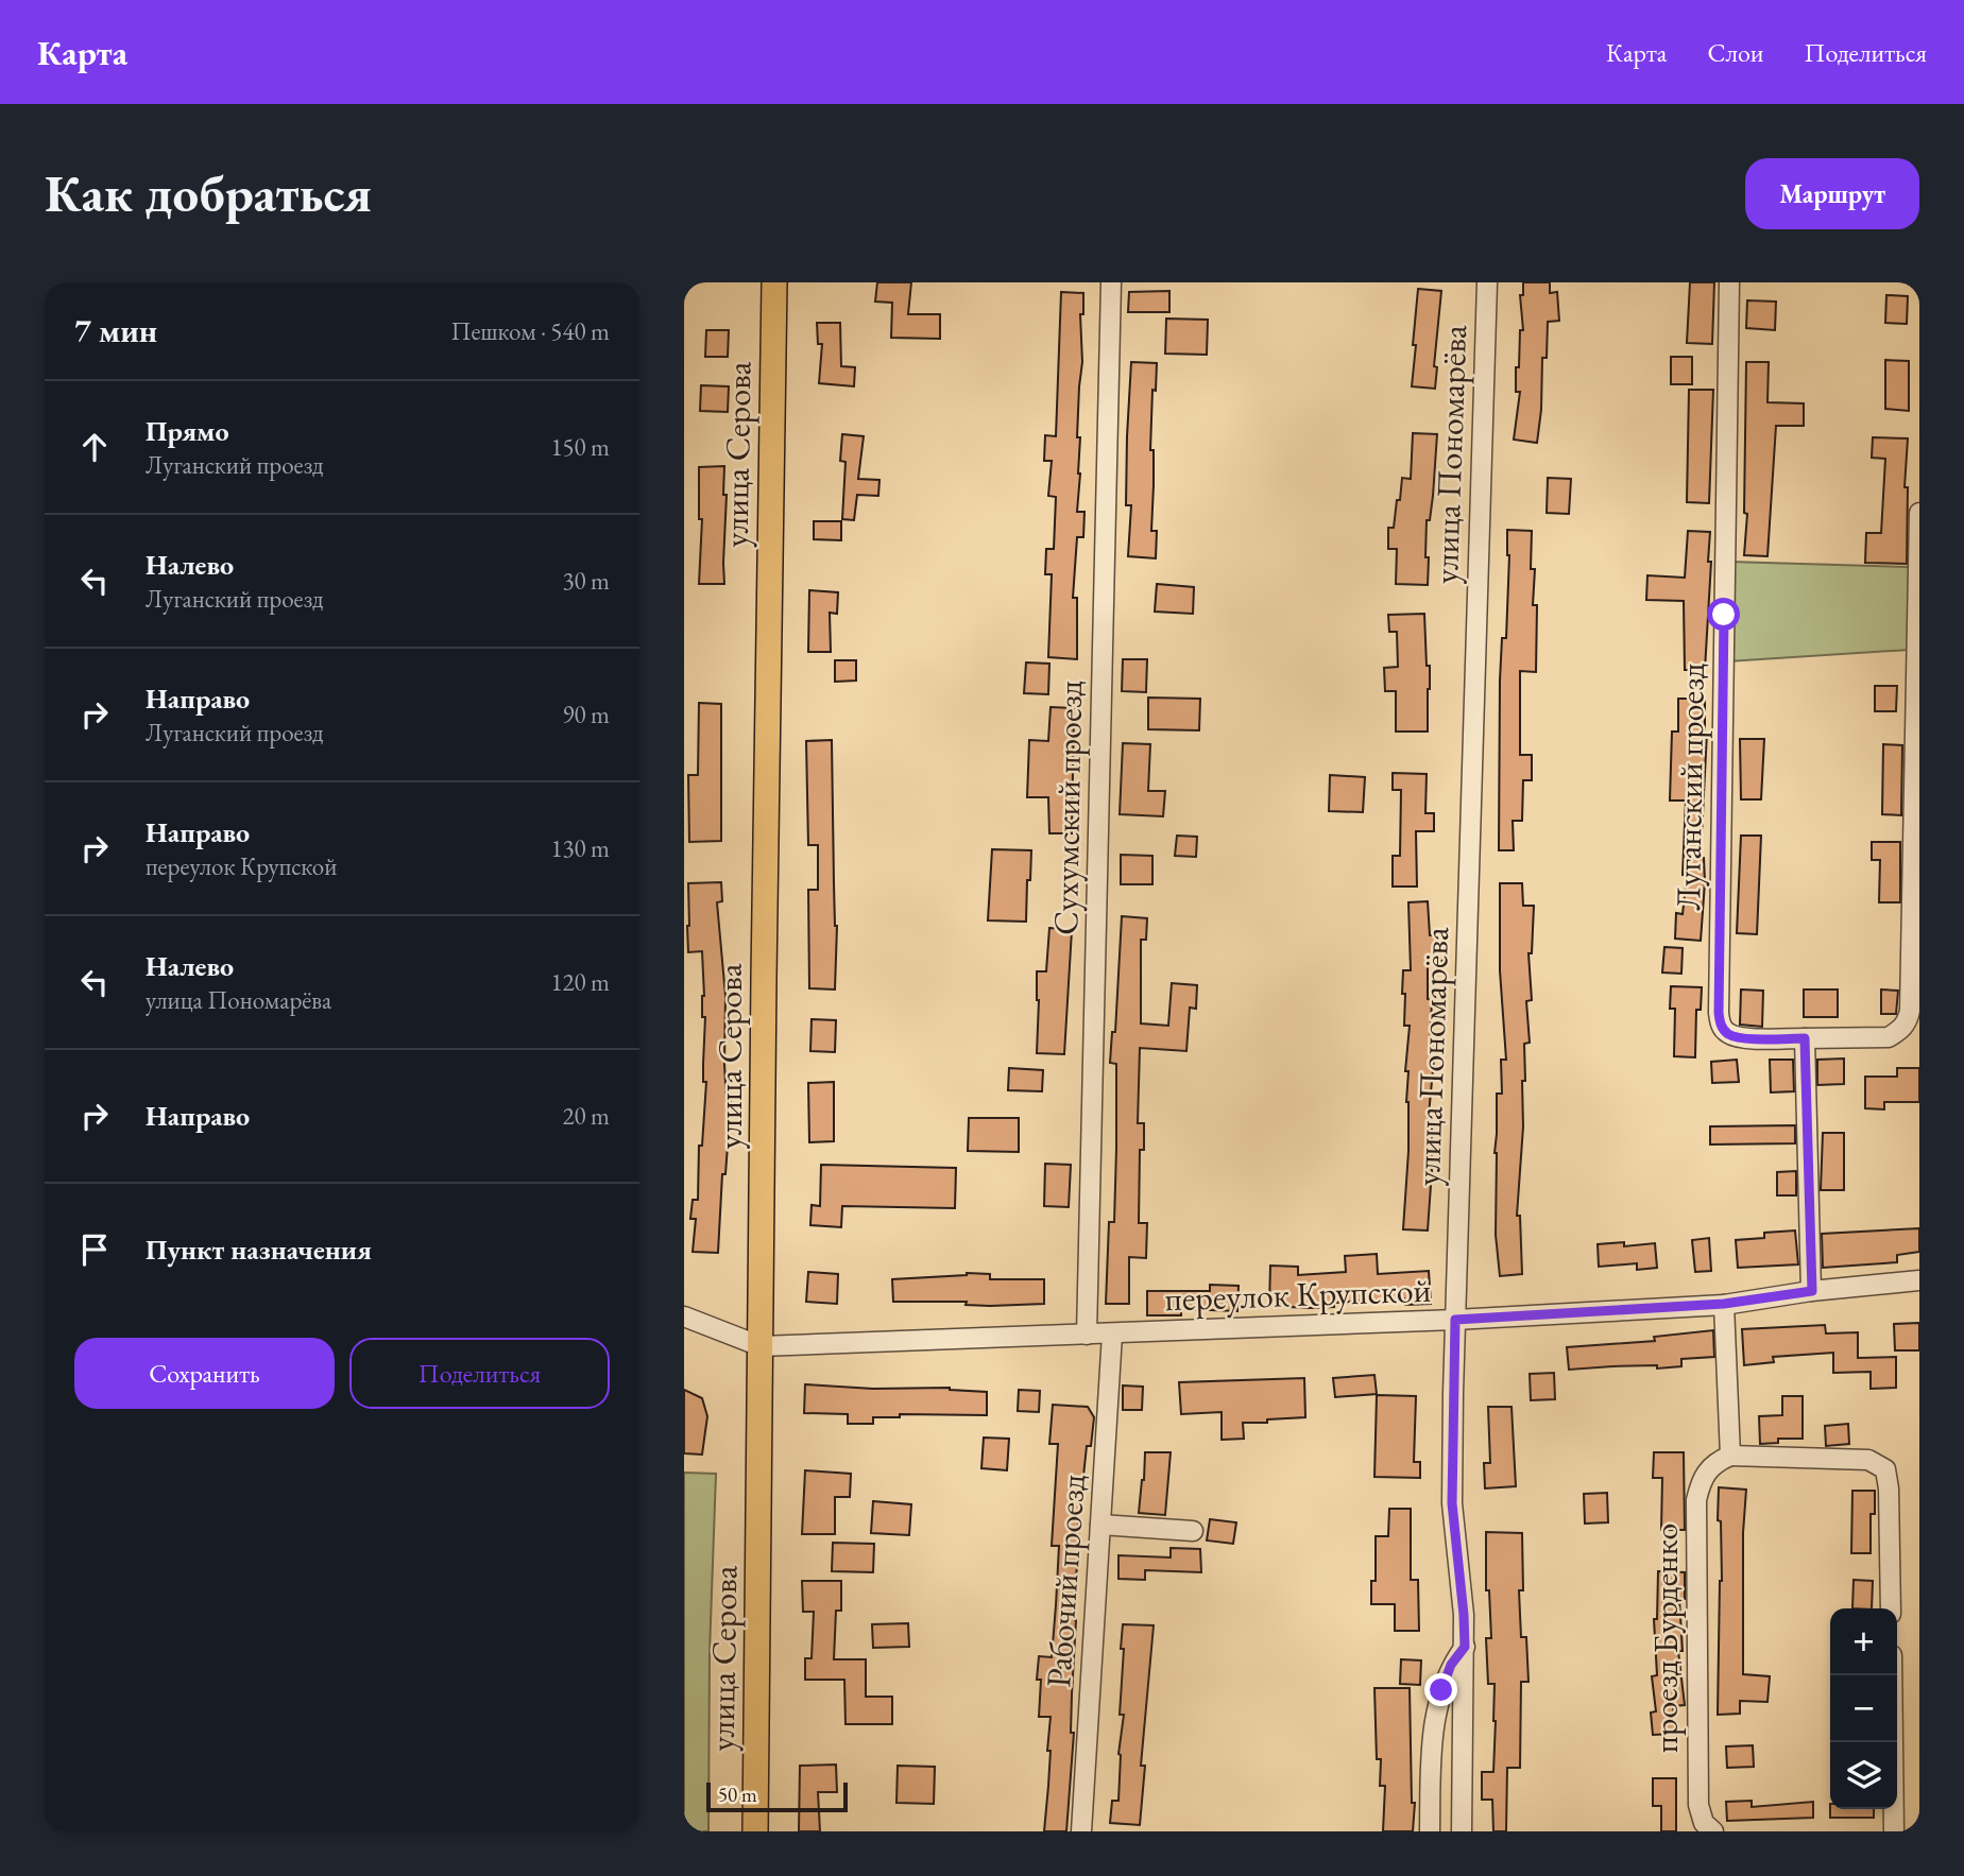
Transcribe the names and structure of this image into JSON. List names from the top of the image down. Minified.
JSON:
{"streets":{"main road":["улица Серова"],"street":["улица Пономарёва","Луганский проезд","Сухумский проезд","переулок Крупской","Рабочий проезд","проезд Бурденко"]},"crossings":[["улица Серова","переулок Крупской"],["улица Пономарёва","переулок Крупской"],["Сухумский проезд","переулок Крупской"],["переулок Крупской","Рабочий проезд"]],"scale_bar":"50 m","page":{"header":"Карта","nav":["Карта","Слои","Поделиться"],"buttons":["Маршрут",["Сохранить","Поделиться"]],"title":"Как добраться","heading":["7 мин","Пешком · 540 m"],"list":[["Прямо","Луганский проезд","150 m"],["Налево","Луганский проезд","30 m"],["Направо","Луганский проезд","90 m"],["Направо","переулок Крупской","130 m"],["Налево","улица Пономарёва","120 m"],["Направо","20 m"],"Пункт назначения"],"map_buttons":["+","−"],"scale":"50 m"}}
